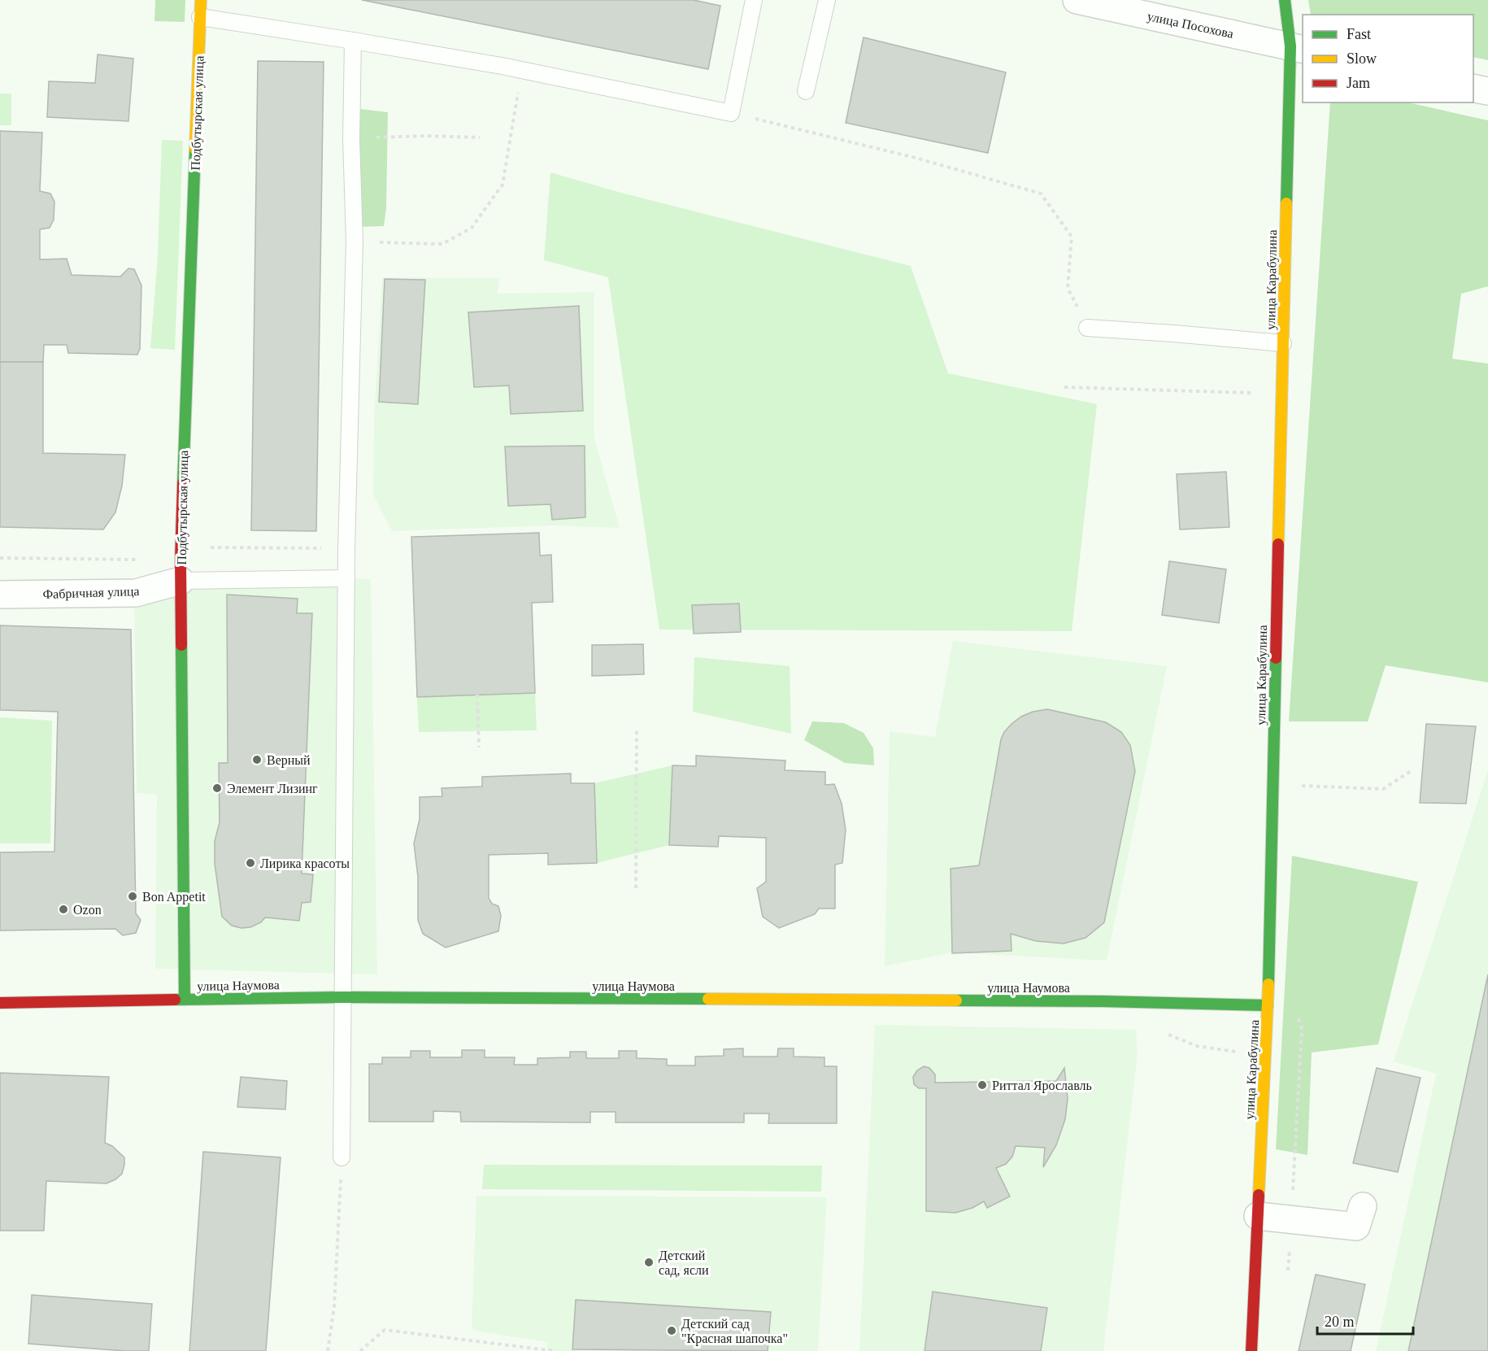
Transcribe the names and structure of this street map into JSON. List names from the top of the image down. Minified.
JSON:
{"streets":{"street":["улица Посохова","Подбутырская улица","улица Карабулина","Фабричная улица","улица Наумова"]},"crossings":[["улица Посохова","улица Карабулина"],["Подбутырская улица","Фабричная улица"],["Подбутырская улица","улица Наумова"],["улица Карабулина","улица Наумова"]],"places":["Верный","Элемент Лизинг","Лирика красоты","Bon Appetit","Ozon","Риттал Ярославль","Детский сад, ясли","Детский сад \"Красная шапочка\""],"legend":["Fast","Slow","Jam"],"scale_bar":"20 m"}
